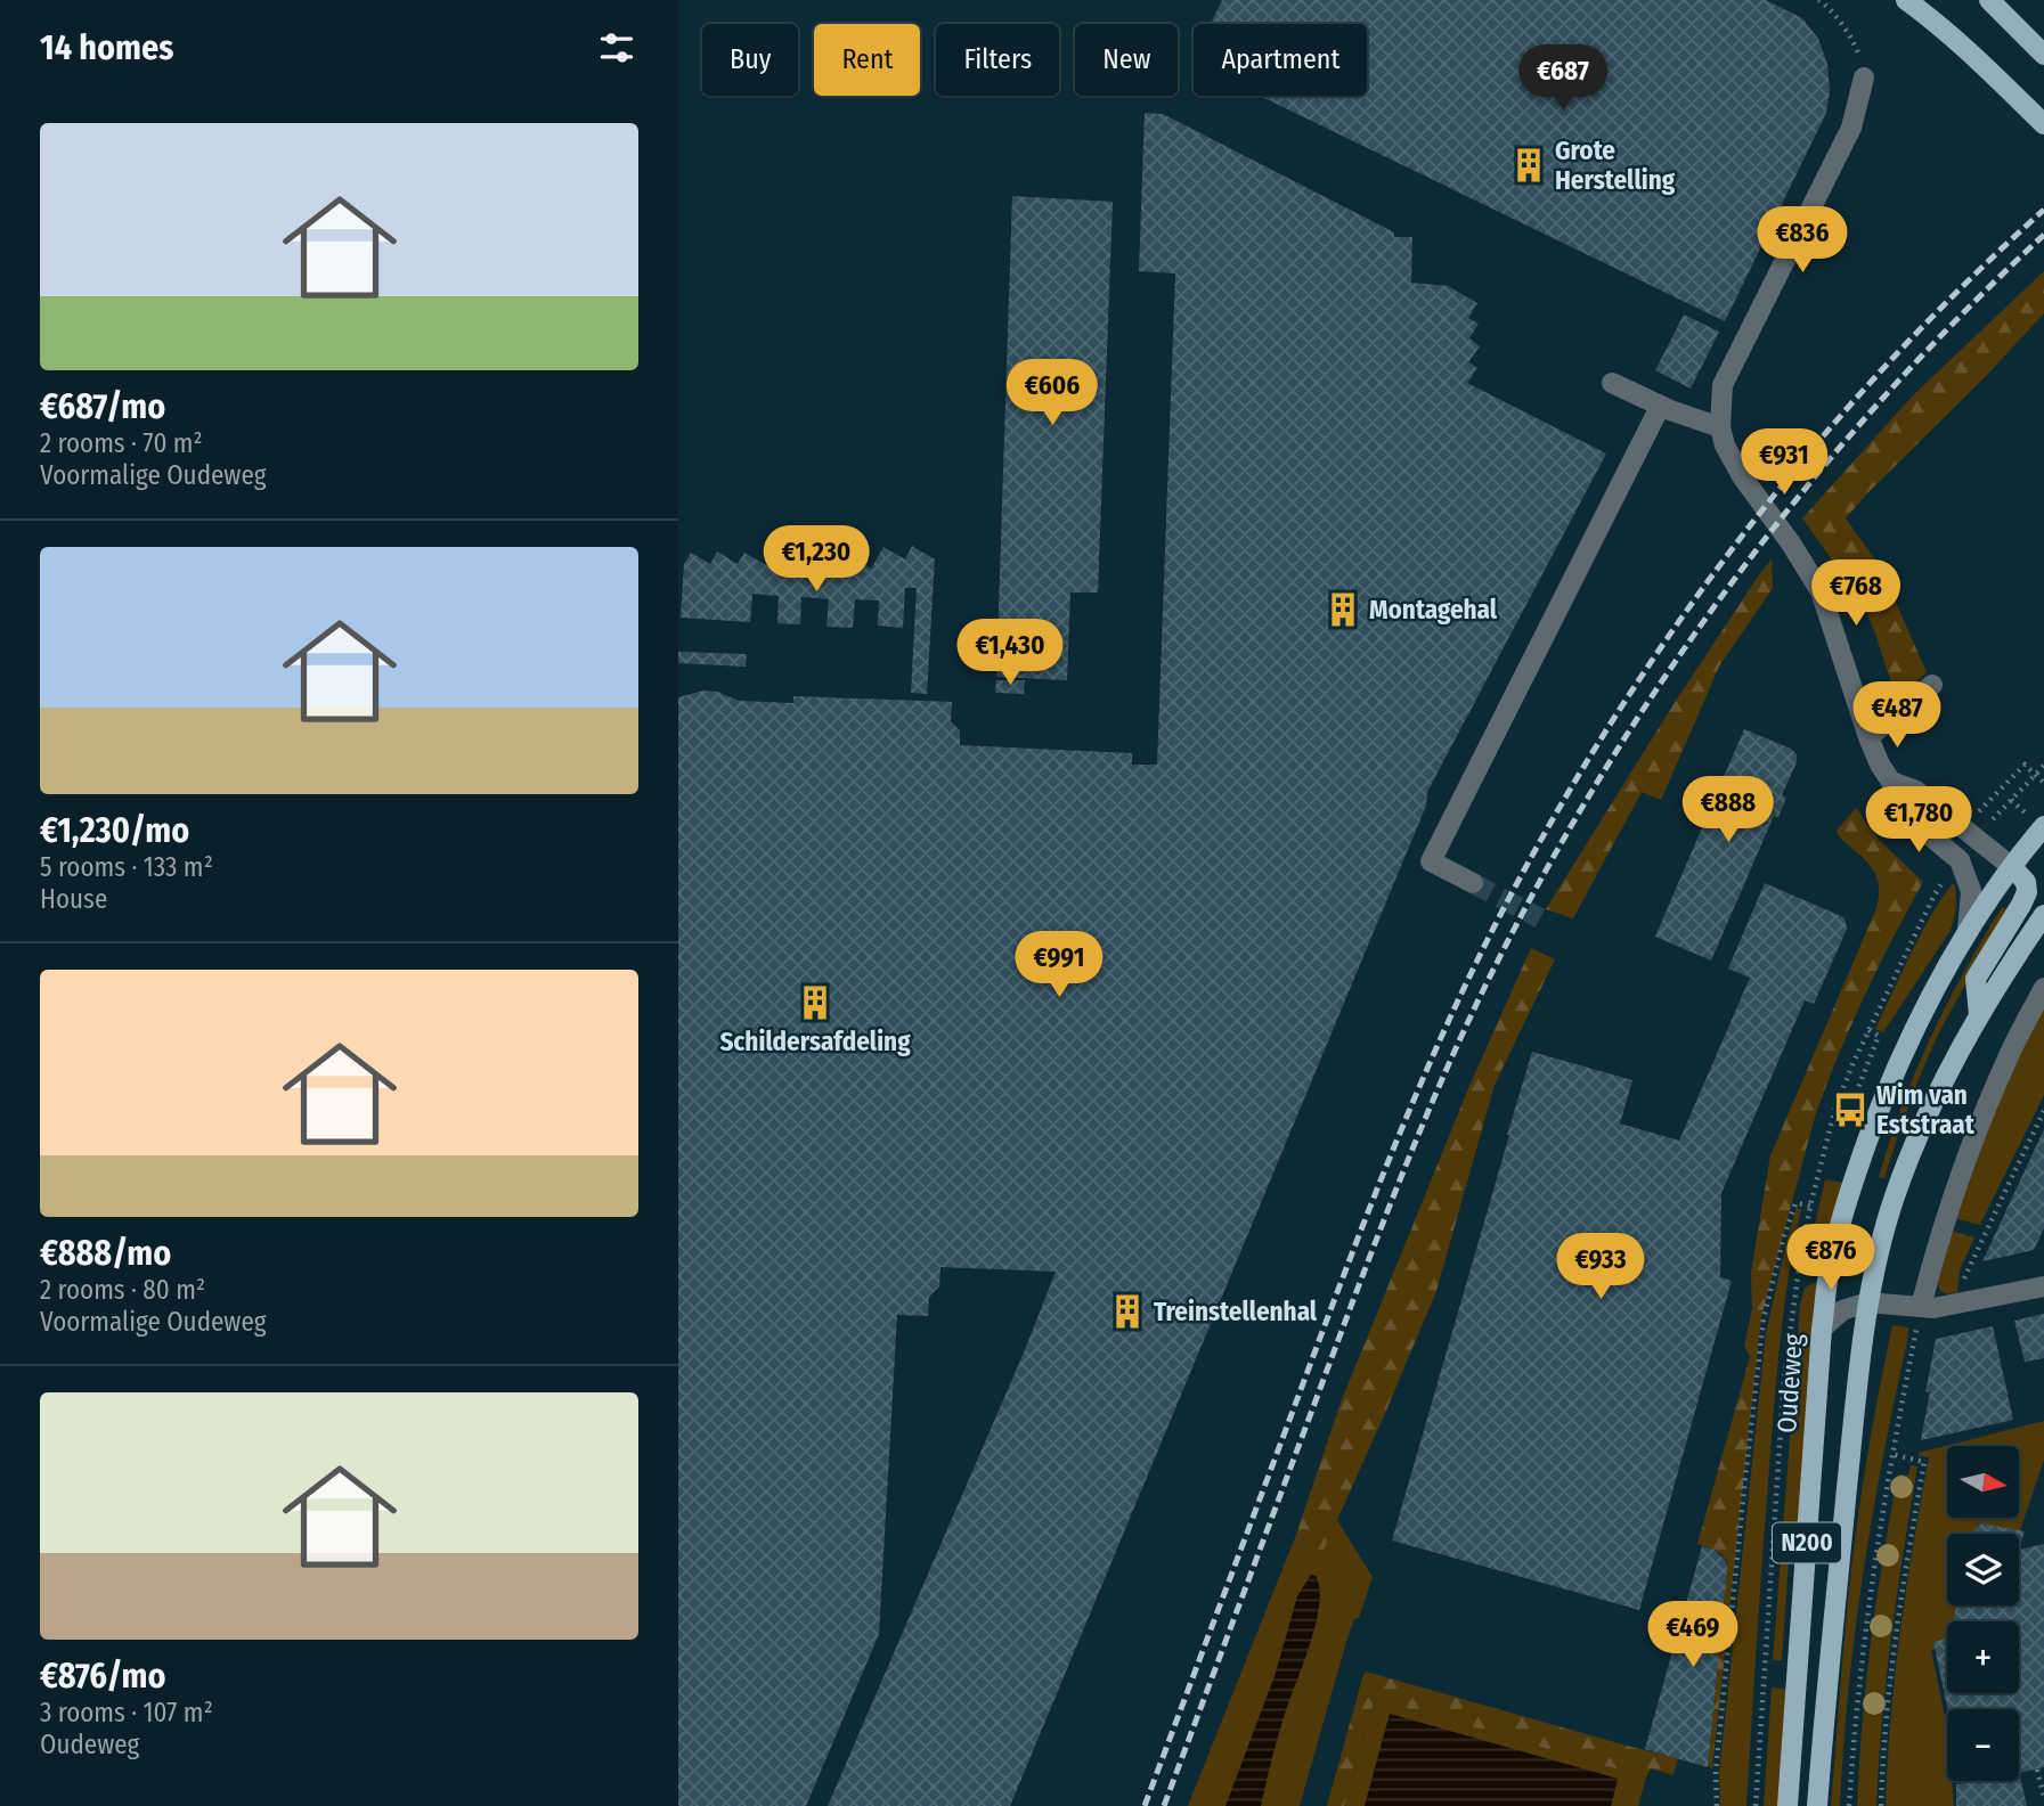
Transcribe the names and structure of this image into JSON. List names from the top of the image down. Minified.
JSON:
{"streets":{"main road":["Oudeweg","N200"]},"places":{"building":["Grote Herstelling","Montagehal","Schildersafdeling","Treinstellenhal"],"bus stop":["Wim van Eststraat"]},"north":"right","page":{"heading":"14 homes","chip":["Buy","Rent","Filters","New","Apartment"],"price":["€687","€836","€606","€931","€1,230","€768","€1,430","€487","€888","€1,780","€991","€876","€933","€469"],"list":[{"name":"€687/mo","note":"2 rooms · 70 m² · Voormalige Oudeweg"},{"name":"€1,230/mo","note":"5 rooms · 133 m² · House"},{"name":"€888/mo","note":"2 rooms · 80 m² · Voormalige Oudeweg"},{"name":"€876/mo","note":"3 rooms · 107 m² · Oudeweg"}],"map_buttons":["+","−"]}}
